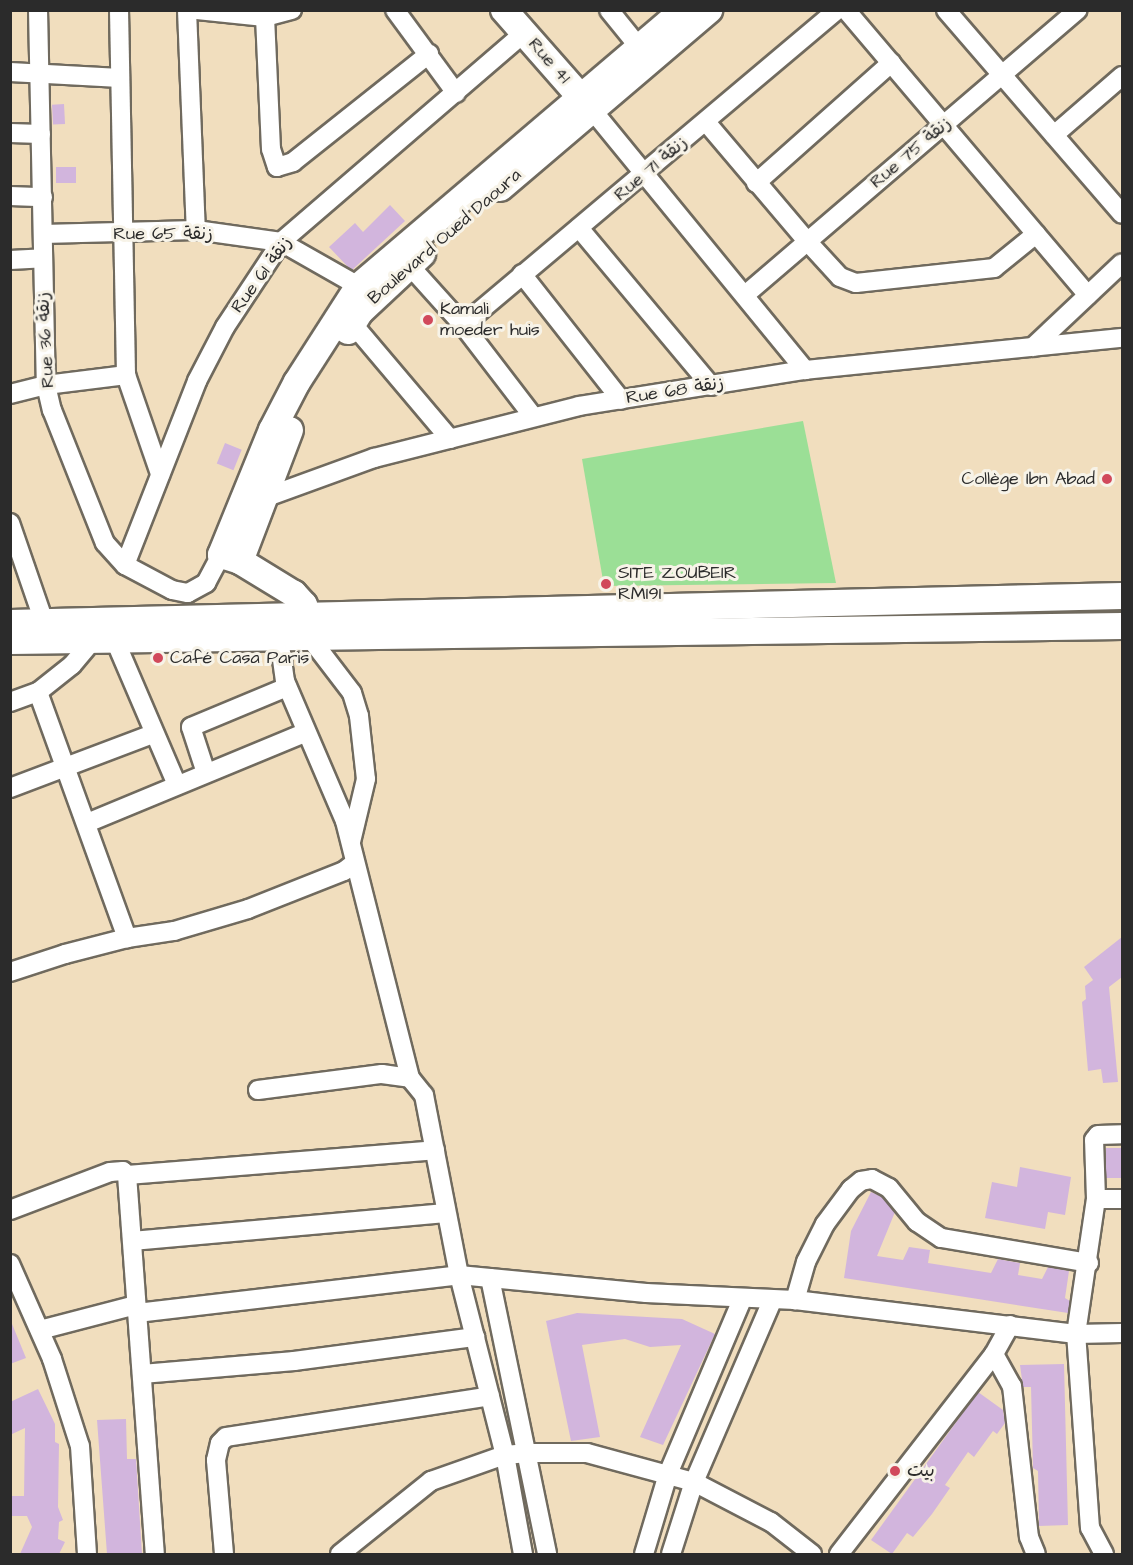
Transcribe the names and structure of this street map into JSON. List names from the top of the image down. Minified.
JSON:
{"streets":{"main road":["Rue 41","Boulevard Oued Daoura"],"street":["Rue 75 زنقة","Rue 71 زنقة","Rue 65 زنقة","Rue 61 زنقة","Rue 36 زنقة","Rue 68 زنقة"]},"crossings":[["Rue 41","Boulevard Oued Daoura"],["Rue 41","Rue 61 زنقة"],["Rue 65 زنقة","Boulevard Oued Daoura"],["Rue 65 زنقة","Rue 61 زنقة"],["Rue 65 زنقة","Rue 36 زنقة"],["Boulevard Oued Daoura","Rue 36 زنقة"],["Boulevard Oued Daoura","Rue 68 زنقة"],["Rue 61 زنقة","Rue 36 زنقة"]],"places":["Kamali moeder huis","Collège Ibn Abad","SITE ZOUBEIR RMI9I","Café Casa Paris","بيت"]}
